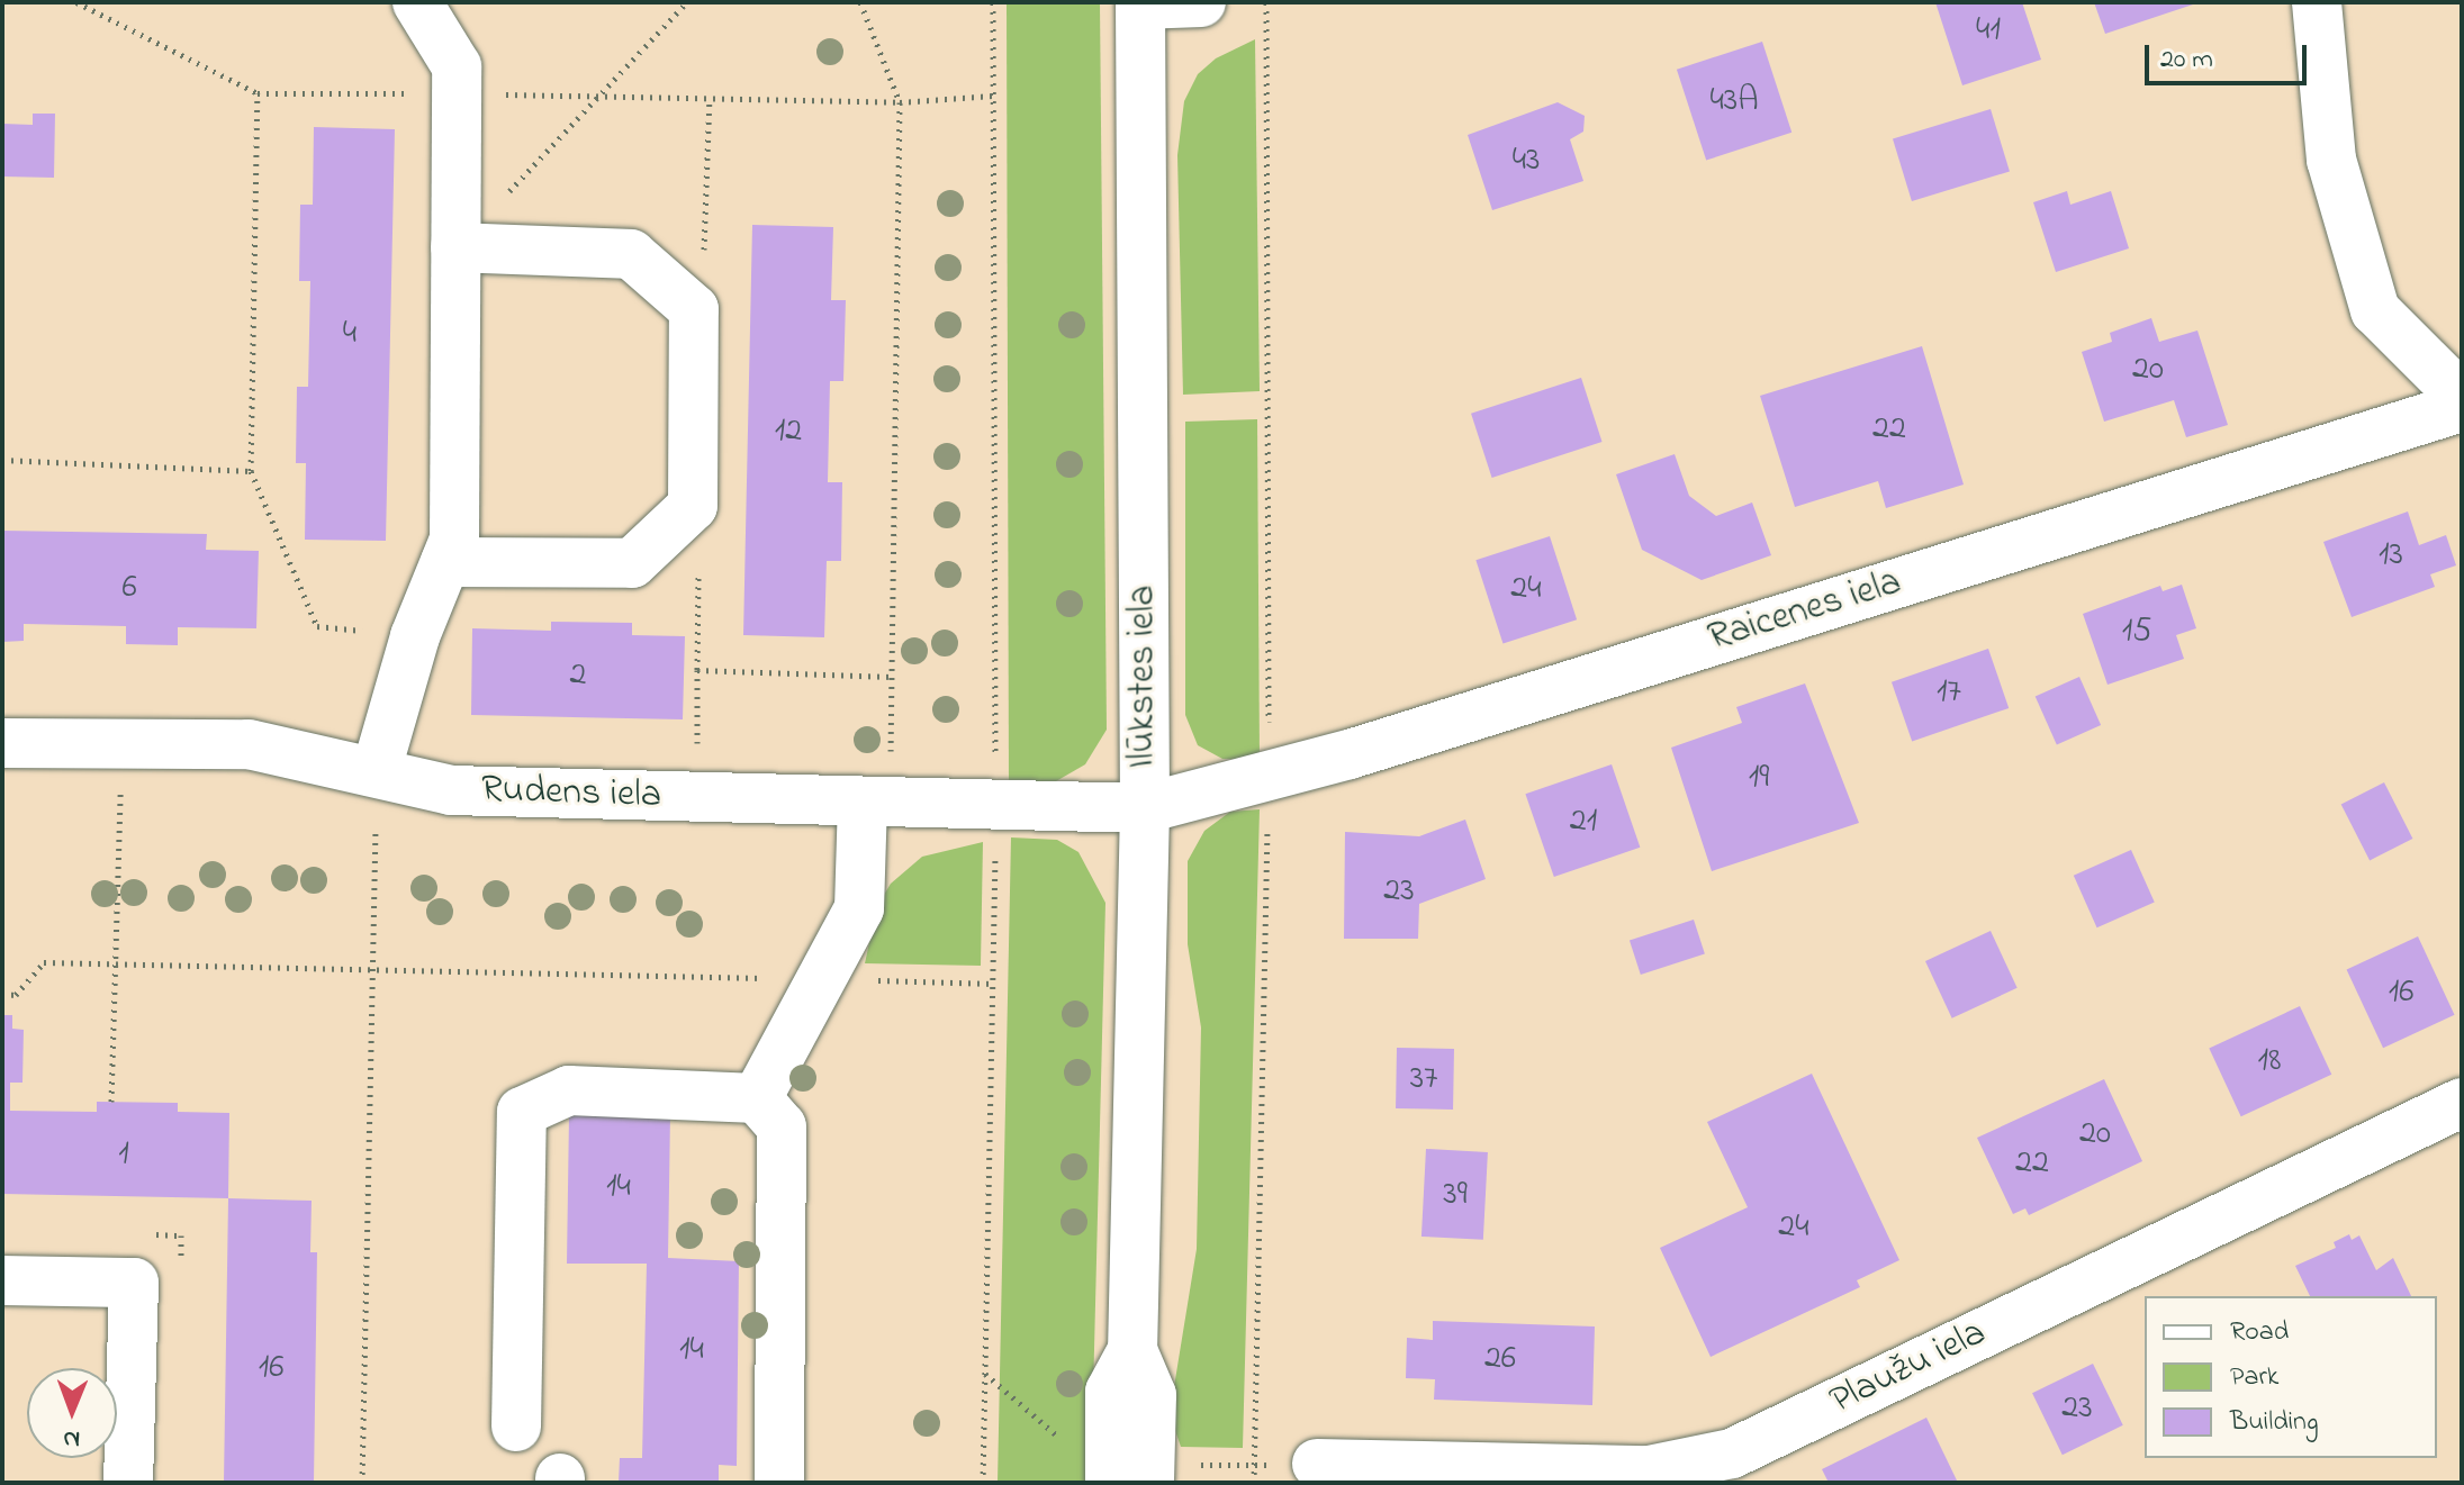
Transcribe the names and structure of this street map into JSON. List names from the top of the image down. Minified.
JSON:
{"streets":{"street":["Raicenes iela","Ilūkstes iela","Rudens iela","Plaužu iela"]},"crossings":[["Raicenes iela","Ilūkstes iela"],["Raicenes iela","Rudens iela"],["Ilūkstes iela","Rudens iela"]],"house_numbers":["41","43A","43","4","20","22","12","13","6","24","15","2","17","19","21","23","16","18","37","20","1","22","14","39","24","14","26","16","23"],"legend":["Road","Park","Building"],"scale_bar":"20 m","north":"bottom"}
